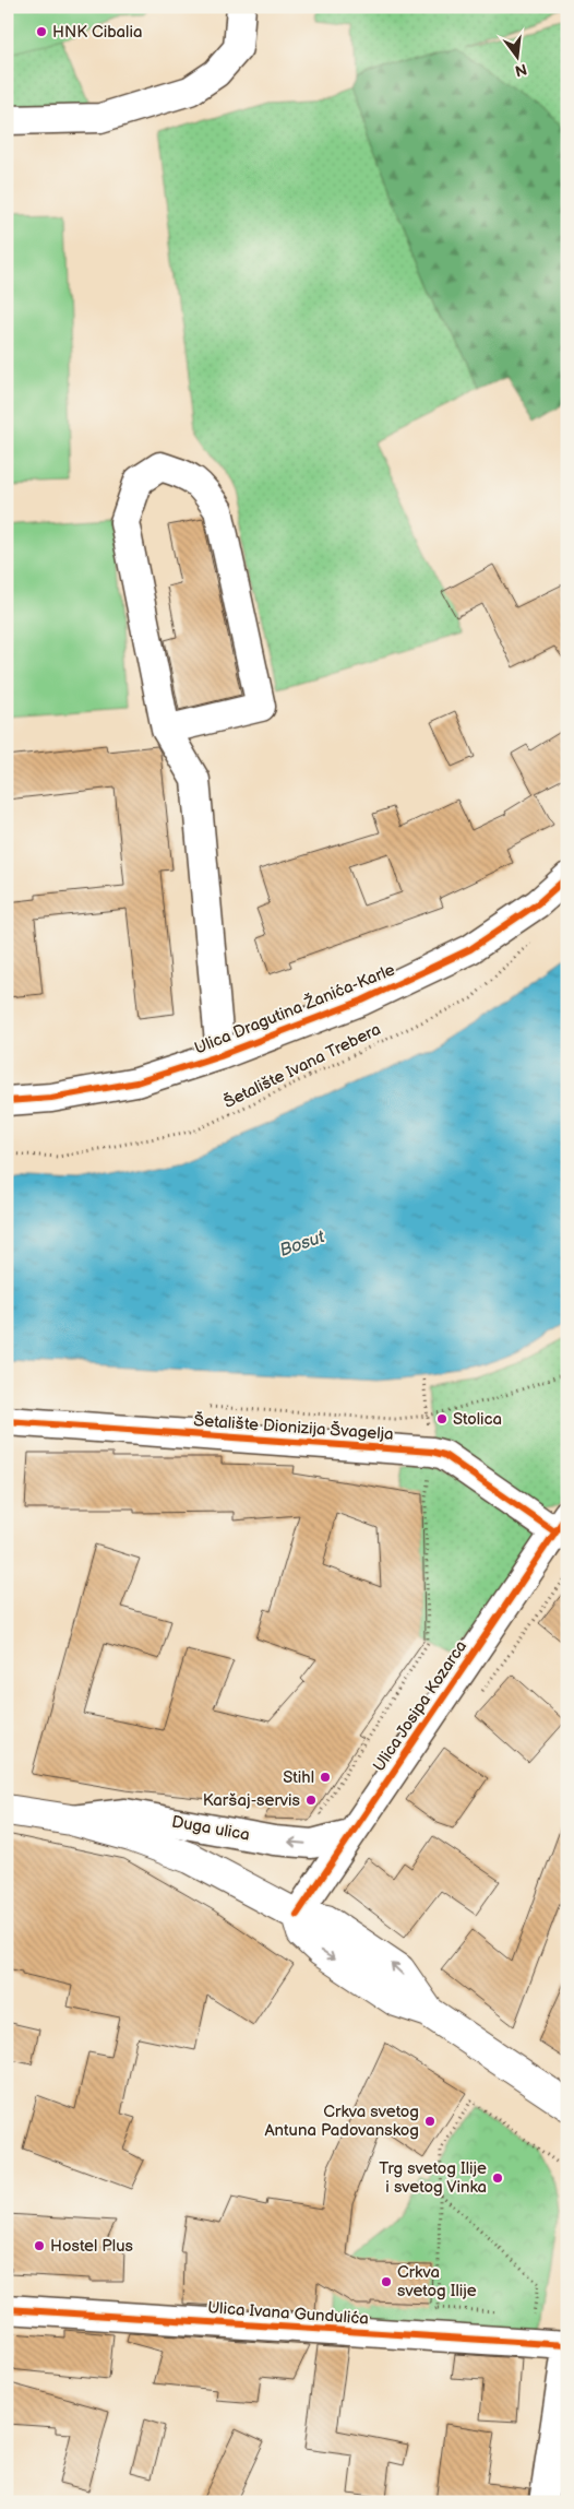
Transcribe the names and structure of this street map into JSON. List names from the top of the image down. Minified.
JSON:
{"streets":{"main road":["Duga ulica"],"street":["Ulica Dragutina Žanića-Karle","Šetalište Dionizija Švagelja","Ulica Josipa Kozarca","Ulica Ivana Gundulića"],"path":["Šetalište Ivana Trebera"]},"crossings":[["Šetalište Dionizija Švagelja","Ulica Josipa Kozarca"],["Ulica Josipa Kozarca","Duga ulica"]],"water":["Bosut"],"places":["HNK Cibalia","Stolica","Stihl","Karšaj-servis","Crkva svetog Antuna Padovanskog","Trg svetog Ilije i svetog Vinka","Hostel Plus","Crkva svetog Ilije"],"north":"bottom"}
